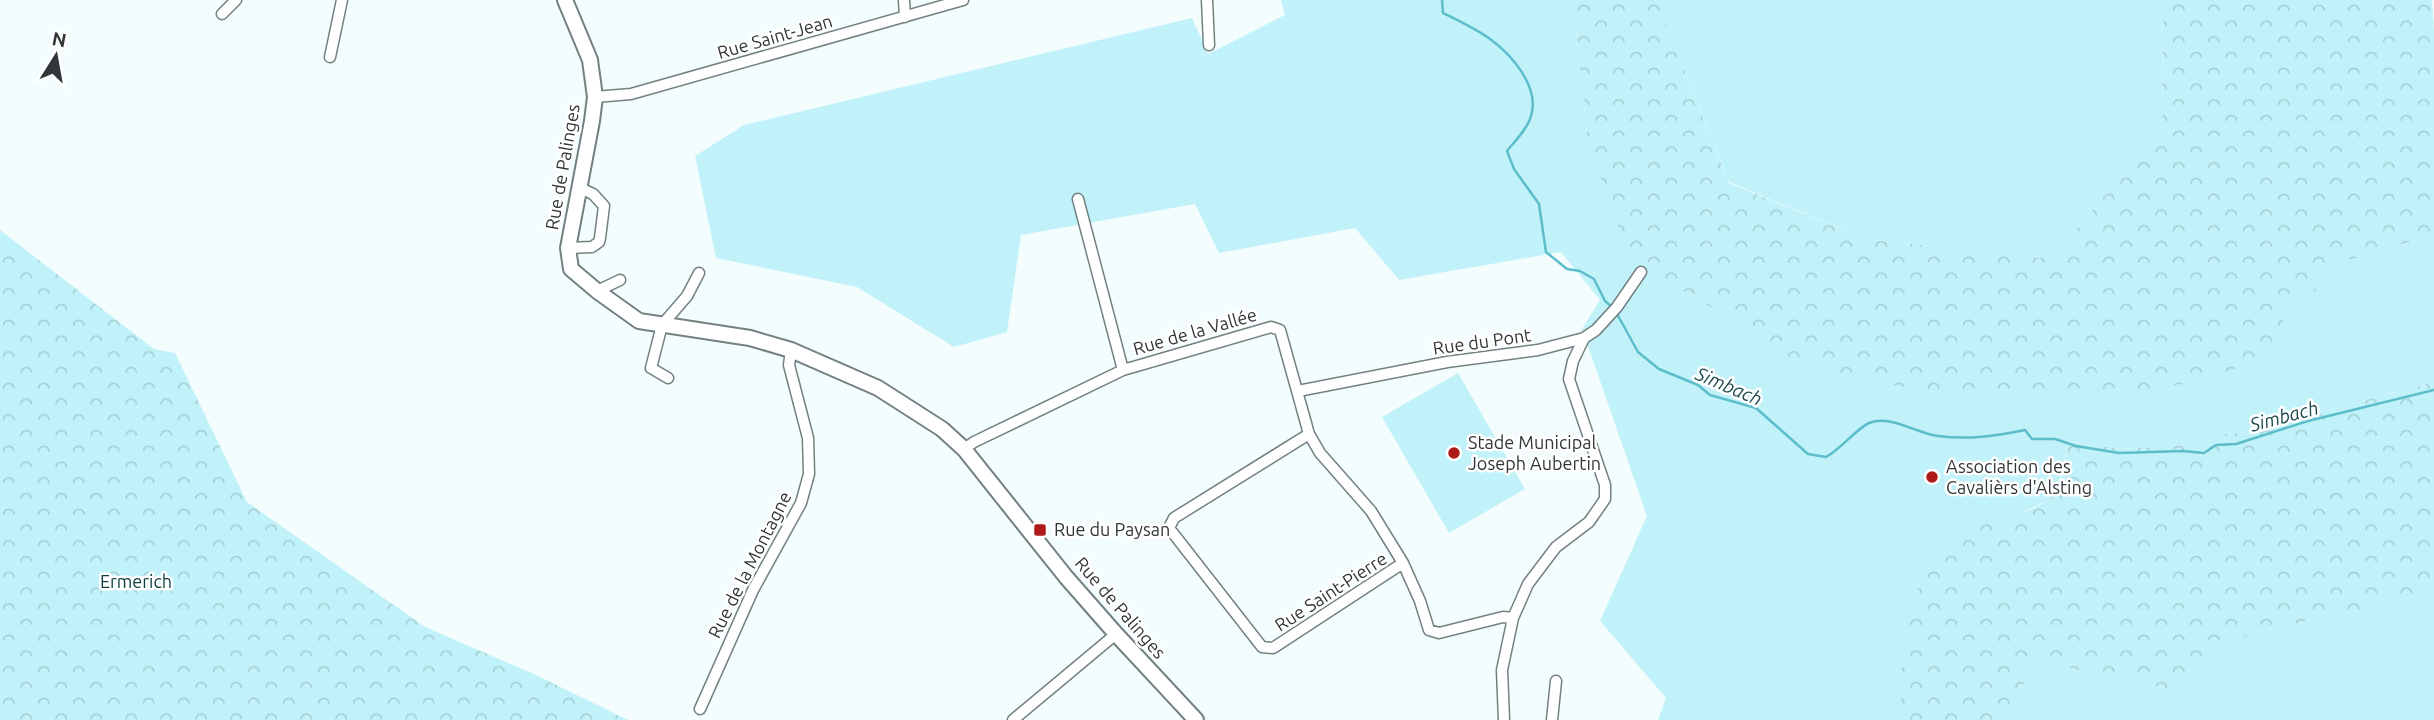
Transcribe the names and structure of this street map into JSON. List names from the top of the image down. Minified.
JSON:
{"streets":{"main road":["Rue de Palinges"],"street":["Rue Saint-Jean","Rue de la Vallée","Rue du Pont","Rue de la Montagne","Rue Saint-Pierre"]},"crossings":[["Rue Saint-Jean","Rue de Palinges"],["Rue de Palinges","Rue de la Vallée"],["Rue de Palinges","Rue de la Montagne"],["Rue de la Vallée","Rue du Pont"],["Rue de la Vallée","Rue Saint-Pierre"]],"water":["Simbach"],"parks":["Ermerich"],"places":{"other":["Stade Municipal Joseph Aubertin","Association des Cavalièrs d'Alsting"],"transit":["Rue du Paysan"]},"north":"top"}
